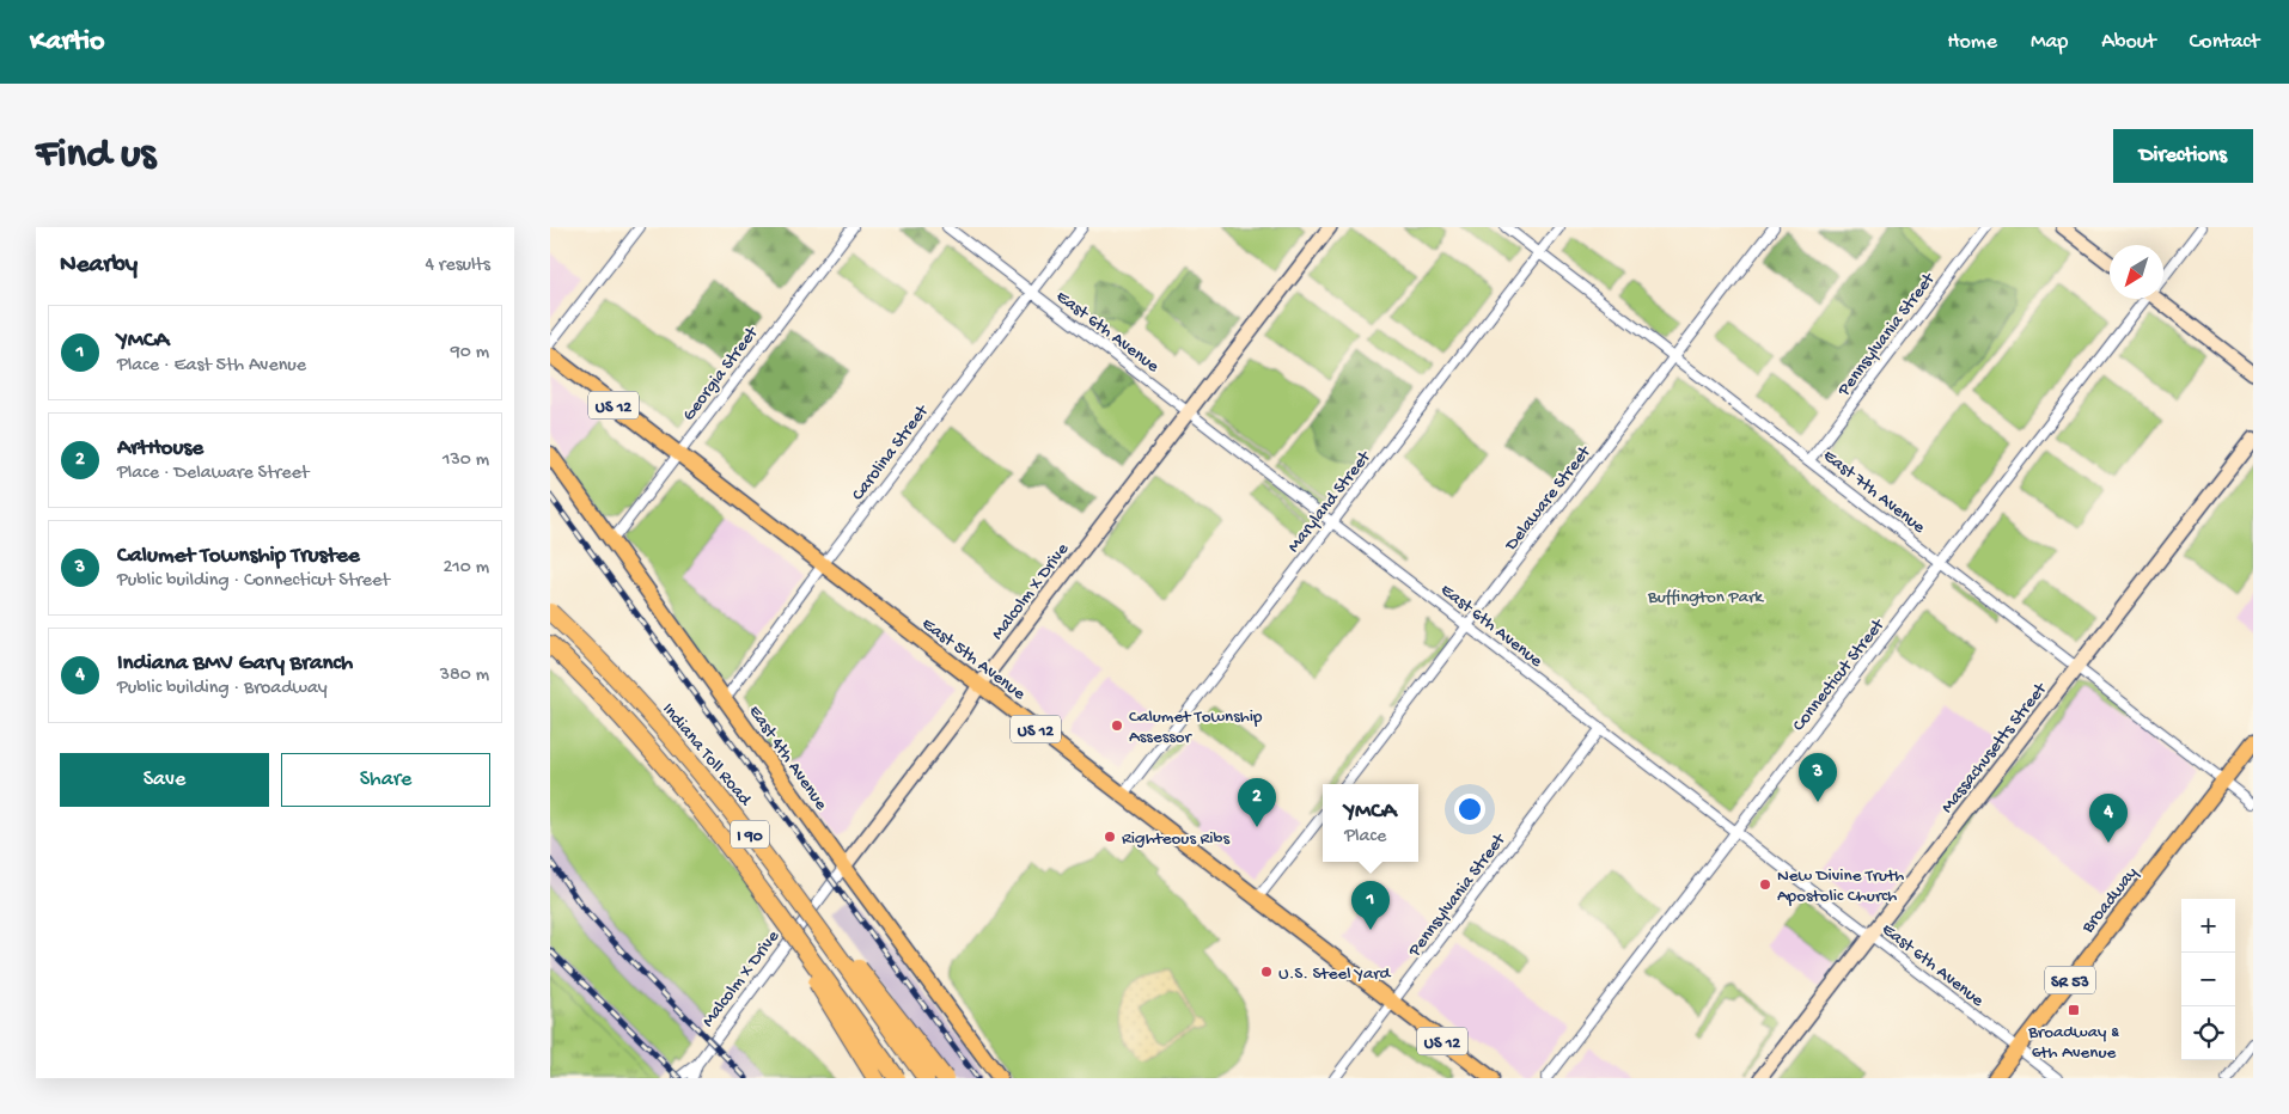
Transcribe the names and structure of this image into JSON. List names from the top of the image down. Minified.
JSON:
{"streets":{"highway":["Indiana Toll Road","I 90"],"main road":["US 12","East 5th Avenue","East 4th Avenue","Broadway","SR 53"],"street":["East 6th Avenue","Pennsylvania Street","Georgia Street","Carolina Street","East 7th Avenue","Delaware Street","Maryland Street","Malcolm X Drive","Connecticut Street","Massachusetts Street"]},"crossings":[["East 6th Avenue","Pennsylvania Street"],["East 6th Avenue","Carolina Street"],["East 6th Avenue","Delaware Street"],["East 6th Avenue","Maryland Street"],["East 6th Avenue","Malcolm X Drive"],["East 6th Avenue","Connecticut Street"],["East 6th Avenue","Massachusetts Street"],["East 6th Avenue","Broadway"],["Pennsylvania Street","East 7th Avenue"],["Pennsylvania Street","East 5th Avenue"],["Georgia Street","East 5th Avenue"],["Georgia Street","East 4th Avenue"],["Carolina Street","East 5th Avenue"],["Carolina Street","East 4th Avenue"],["East 7th Avenue","Delaware Street"],["East 7th Avenue","Maryland Street"],["East 7th Avenue","Connecticut Street"],["East 7th Avenue","Massachusetts Street"],["East 7th Avenue","Broadway"],["Maryland Street","East 5th Avenue"],["Malcolm X Drive","East 5th Avenue"],["Malcolm X Drive","East 4th Avenue"]],"parks":["Buffington Park"],"places":{"other":["Calumet Township Assessor","Righteous Ribs","New Divine Truth Apostolic Church","U.S. Steel Yard"],"transit":["Broadway & 6th Avenue"]},"north":"bottom left","page":{"header":"Kartio","nav":["Home","Map","About","Contact"],"buttons":["Directions",["Save","Share"]],"title":"Find us","heading":["Nearby","4 results"],"list":[{"mark":"1","name":"YMCA","note":"Place · East 5th Avenue","value":"90 m"},{"mark":"2","name":"ArtHouse","note":"Place · Delaware Street","value":"130 m"},{"mark":"3","name":"Calumet Township Trustee","note":"Public building · Connecticut Street","value":"210 m"},{"mark":"4","name":"Indiana BMV Gary Branch","note":"Public building · Broadway","value":"380 m"}],"pins":["3","2","4","1"],"popup":["YMCA","Place"],"map_buttons":["+","−"]}}
